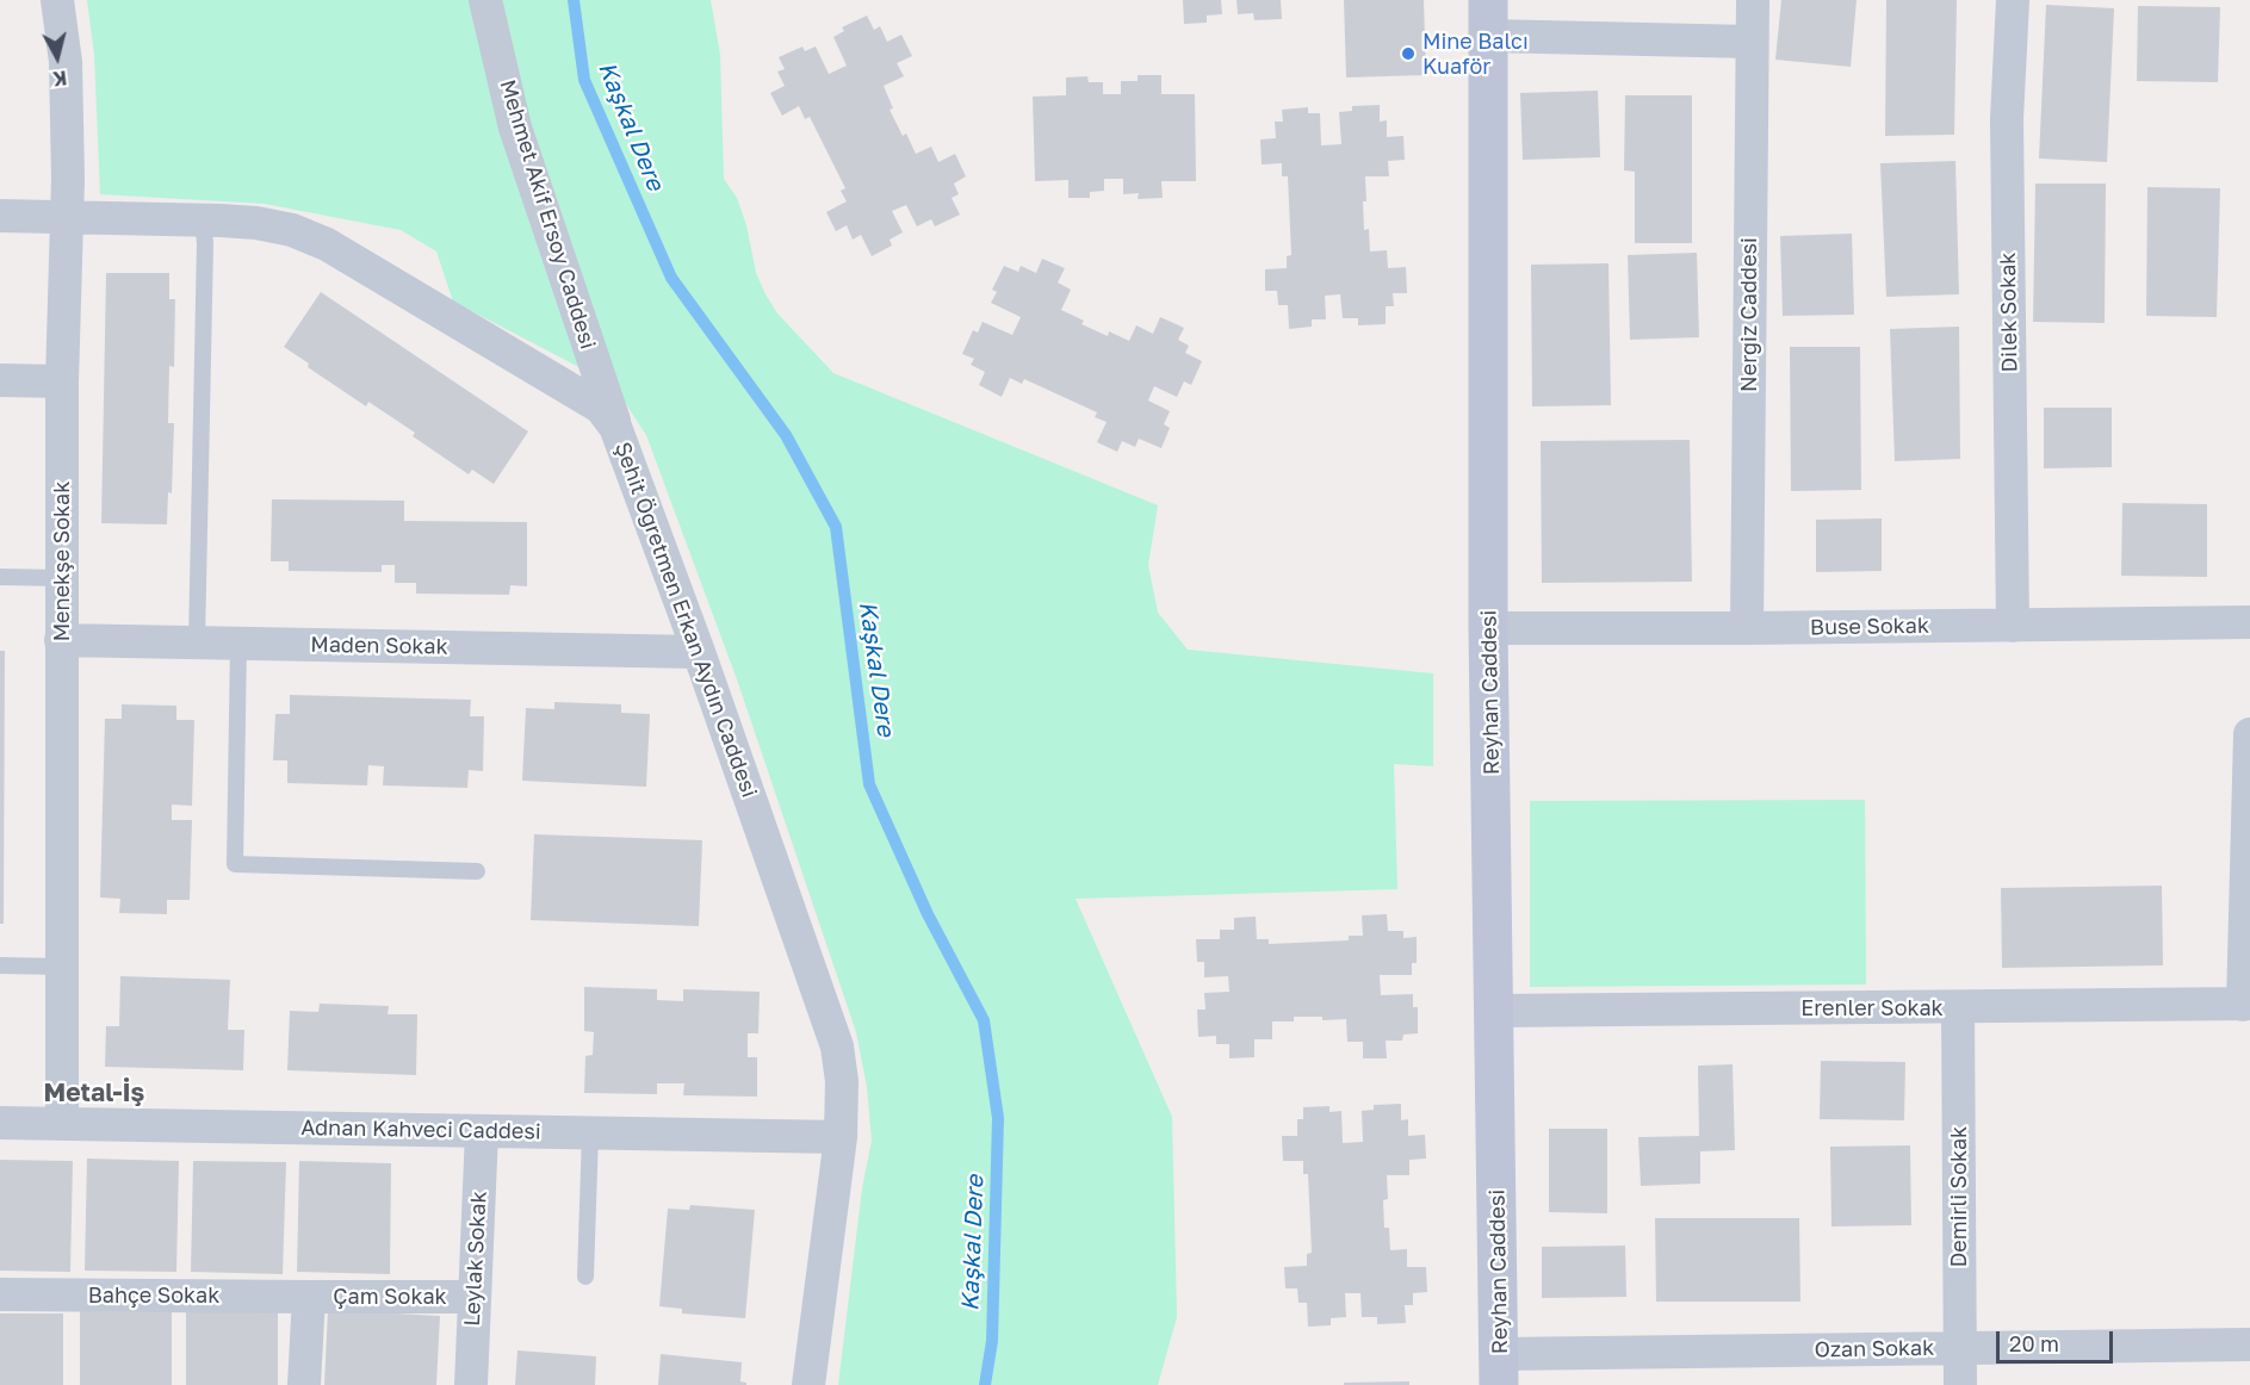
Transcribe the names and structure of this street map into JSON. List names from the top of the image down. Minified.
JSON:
{"streets":{"street":["Mehmet Akif Ersoy Caddesi","Dilek Sokak","Nergiz Caddesi","Menekşe Sokak","Şehit Öğretmen Erkan Aydın Caddesi","Buse Sokak","Maden Sokak","Reyhan Caddesi","Erenler Sokak","Adnan Kahveci Caddesi","Demirli Sokak","Leylak Sokak","Bahçe Sokak","Çam Sokak","Ozan Sokak"]},"crossings":[["Mehmet Akif Ersoy Caddesi","Şehit Öğretmen Erkan Aydın Caddesi"],["Dilek Sokak","Buse Sokak"],["Nergiz Caddesi","Buse Sokak"],["Menekşe Sokak","Şehit Öğretmen Erkan Aydın Caddesi"],["Menekşe Sokak","Maden Sokak"],["Menekşe Sokak","Adnan Kahveci Caddesi"],["Şehit Öğretmen Erkan Aydın Caddesi","Maden Sokak"],["Şehit Öğretmen Erkan Aydın Caddesi","Adnan Kahveci Caddesi"],["Buse Sokak","Reyhan Caddesi"],["Reyhan Caddesi","Erenler Sokak"],["Reyhan Caddesi","Ozan Sokak"],["Erenler Sokak","Demirli Sokak"],["Adnan Kahveci Caddesi","Leylak Sokak"],["Demirli Sokak","Ozan Sokak"],["Leylak Sokak","Çam Sokak"],["Bahçe Sokak","Çam Sokak"]],"districts":["Metal-İş"],"water":["Kaşkal Dere"],"places":["Mine Balcı Kuaför"],"scale_bar":"20 m","north":"bottom"}
